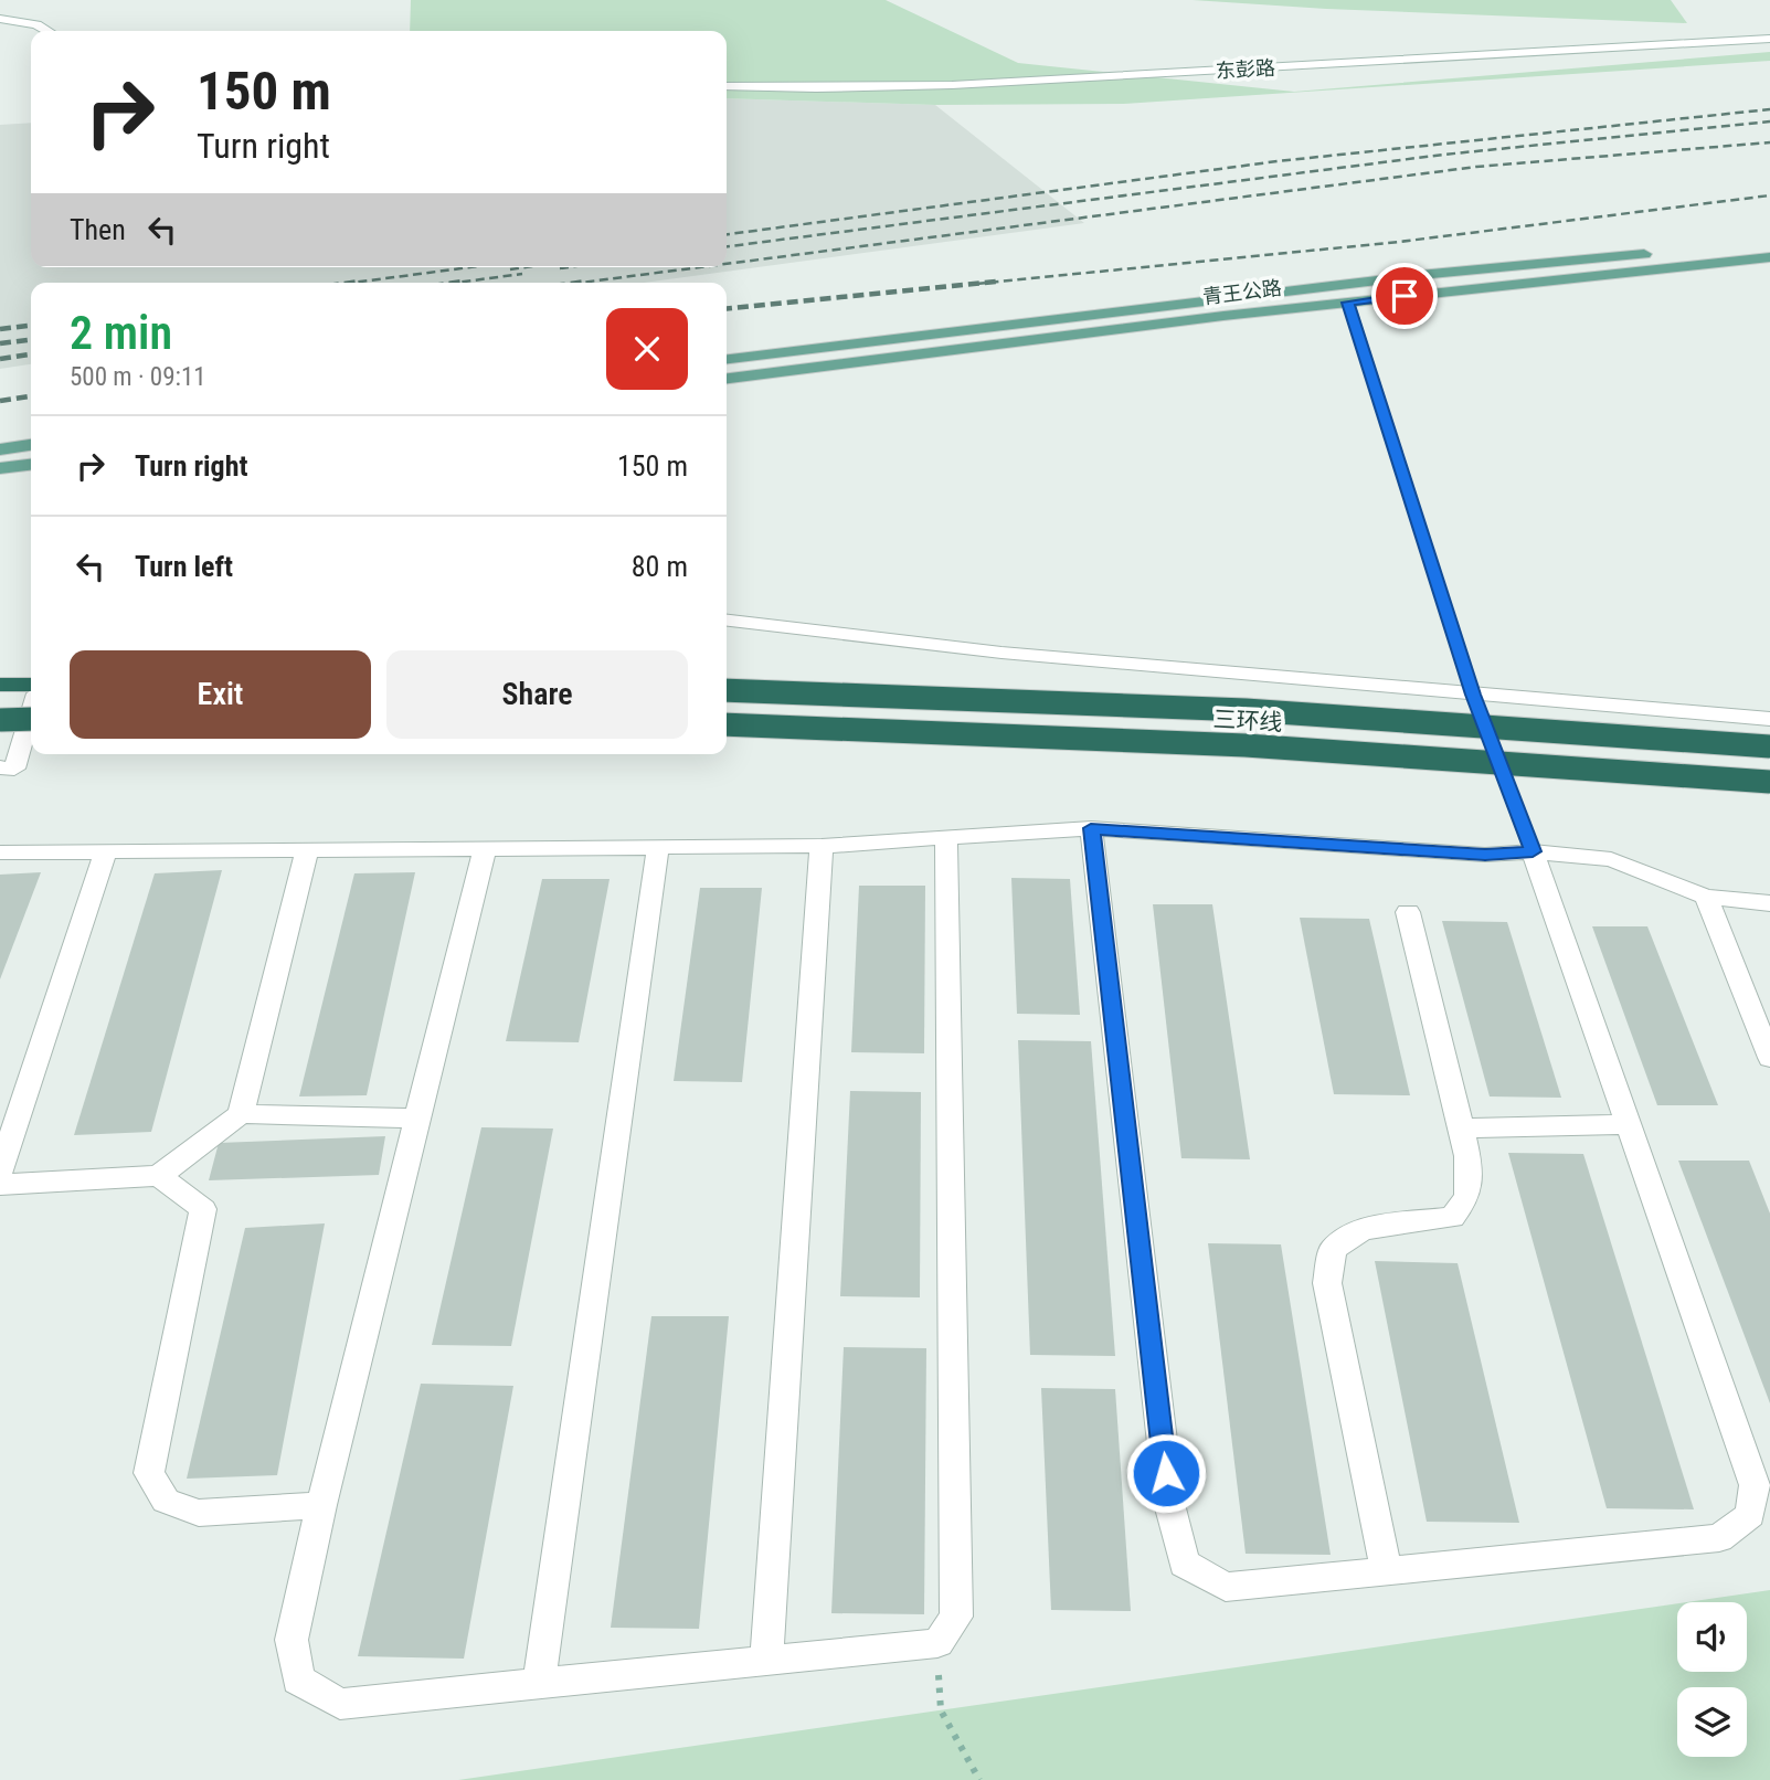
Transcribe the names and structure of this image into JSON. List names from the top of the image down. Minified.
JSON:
{"streets":{"highway":["三环线"],"main road":["青王公路"],"street":["东彭路"]},"page":{"turn":["150 m","Turn right"],"then":"Then","heading":["2 min","500 m · 09:11"],"list":[{"name":"Turn right","value":"150 m"},{"name":"Turn left","value":"80 m"}],"buttons":["Exit","Share"]}}
